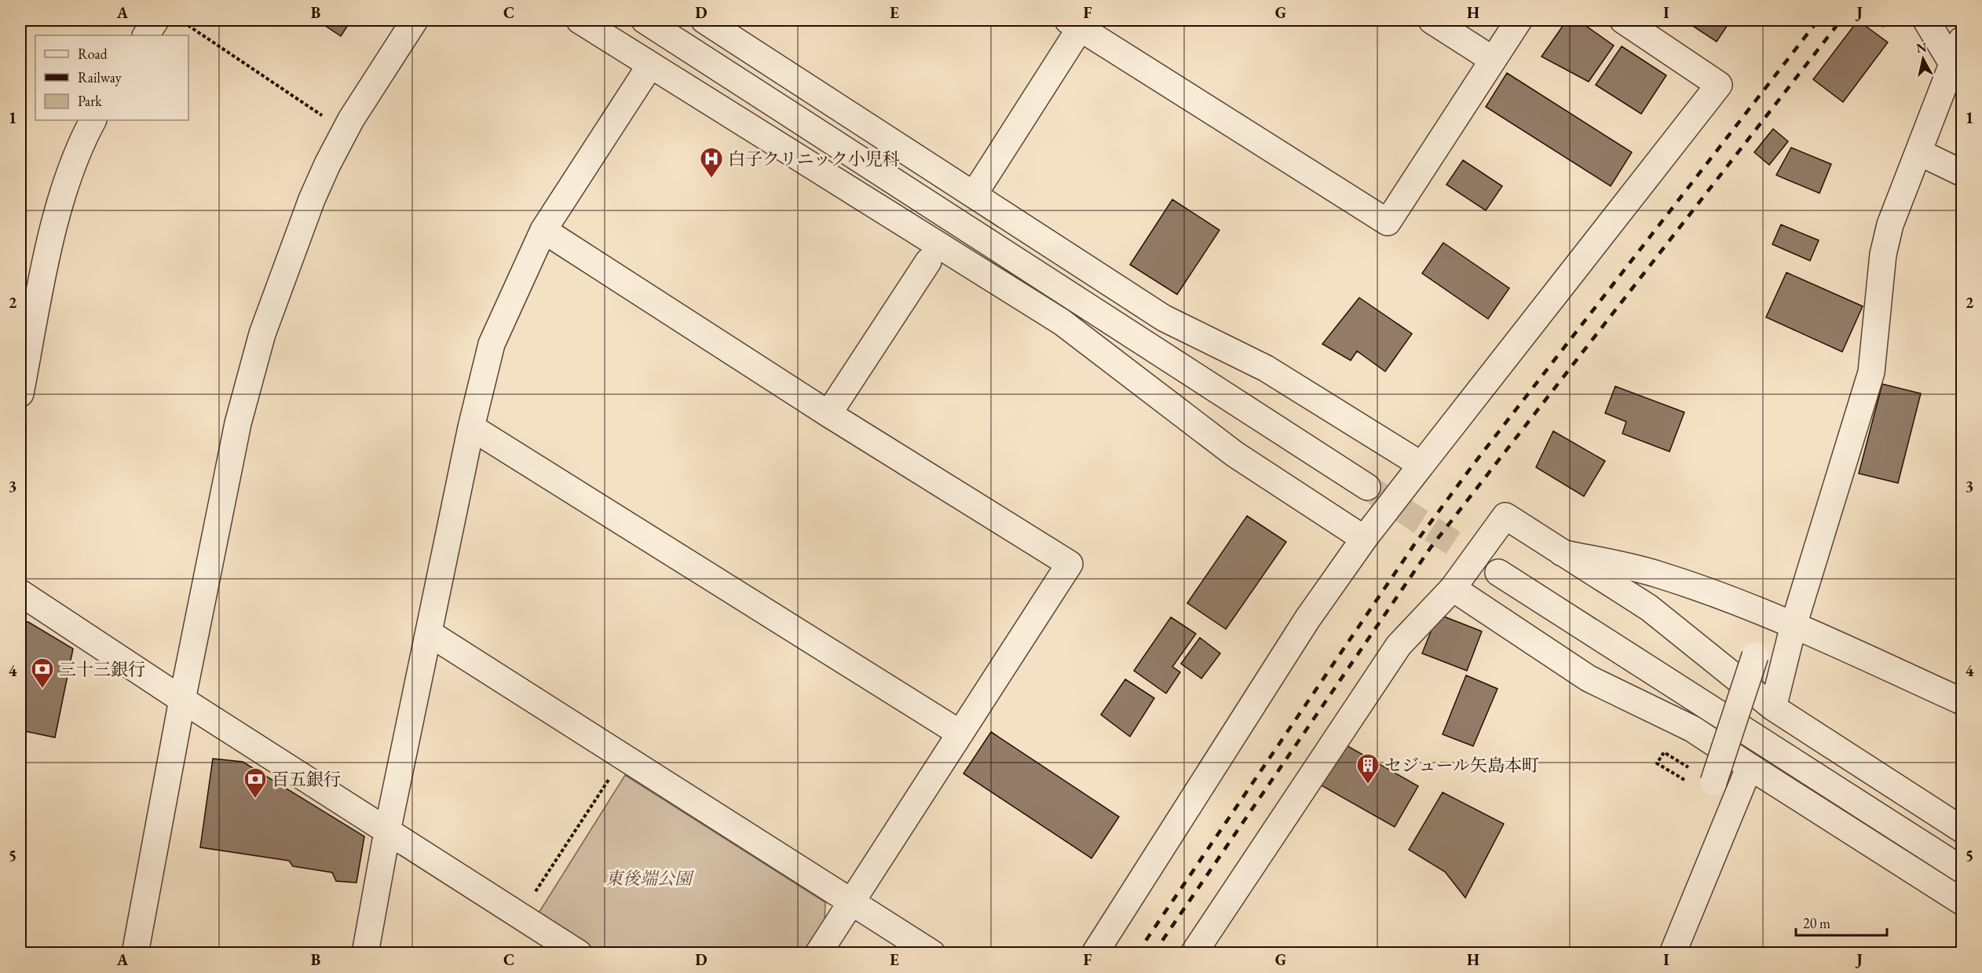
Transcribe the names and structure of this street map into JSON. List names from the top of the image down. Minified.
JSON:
{"parks":["東後端公園"],"places":{"hospital":["白子クリニック小児科"],"bank":["三十三銀行","百五銀行"],"building":["セジュール矢島本町"]},"legend":["Road","Railway","Park"],"scale_bar":"20 m","north":"top","grid":{"columns":["A","B","C","D","E","F","G","H","I","J"],"rows":["1","2","3","4","5"]}}
